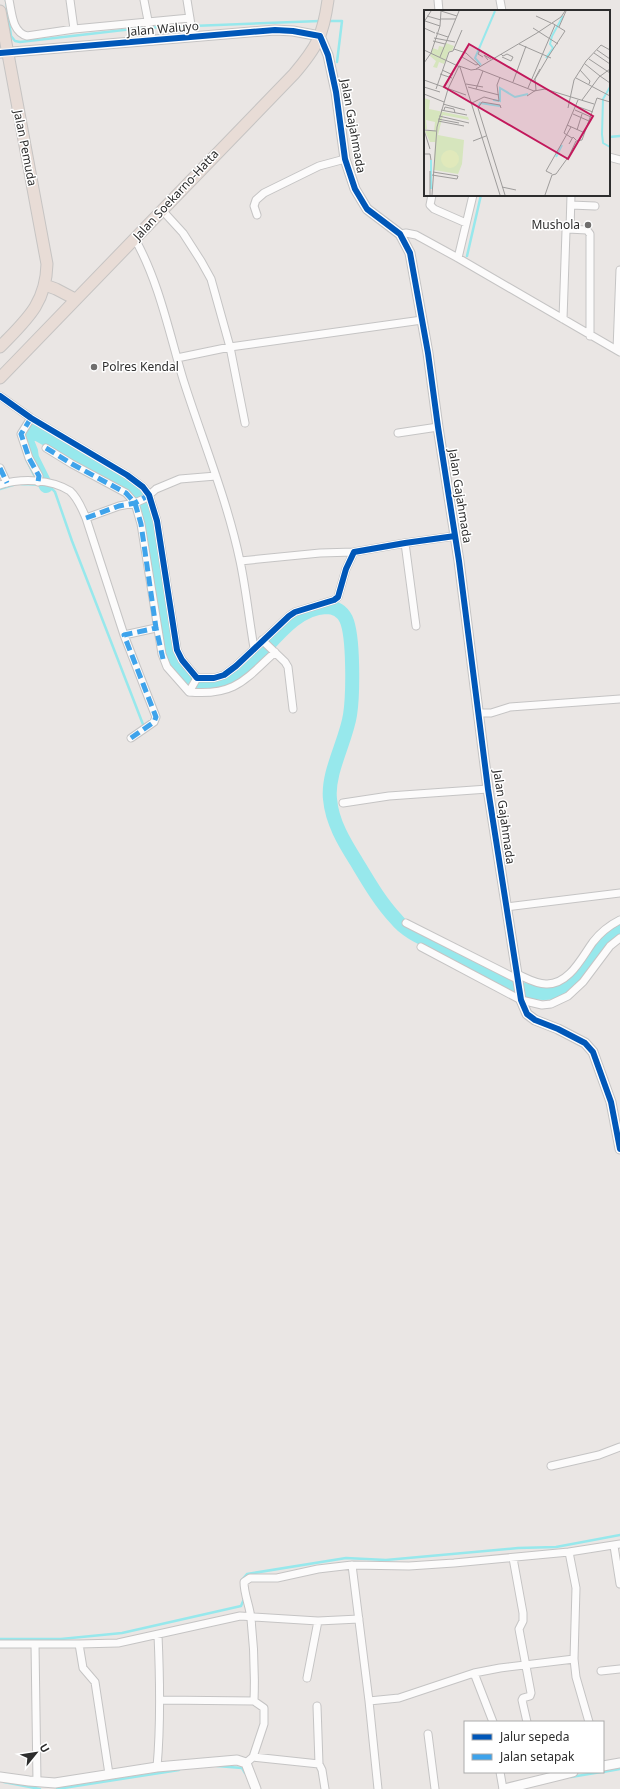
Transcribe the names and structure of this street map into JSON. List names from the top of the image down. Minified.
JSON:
{"streets":{"highway":["Jalan Pemuda","Jalan Soekarno-Hatta"],"street":["Jalan Waluyo","Jalan Gajahmada"]},"crossings":[["Jalan Waluyo","Jalan Gajahmada"],["Jalan Waluyo","Jalan Pemuda"],["Jalan Waluyo","Jalan Soekarno-Hatta"],["Jalan Gajahmada","Jalan Soekarno-Hatta"]],"places":["Mushola","Polres Kendal"],"legend":["Jalur sepeda","Jalan setapak"],"north":"top right"}
